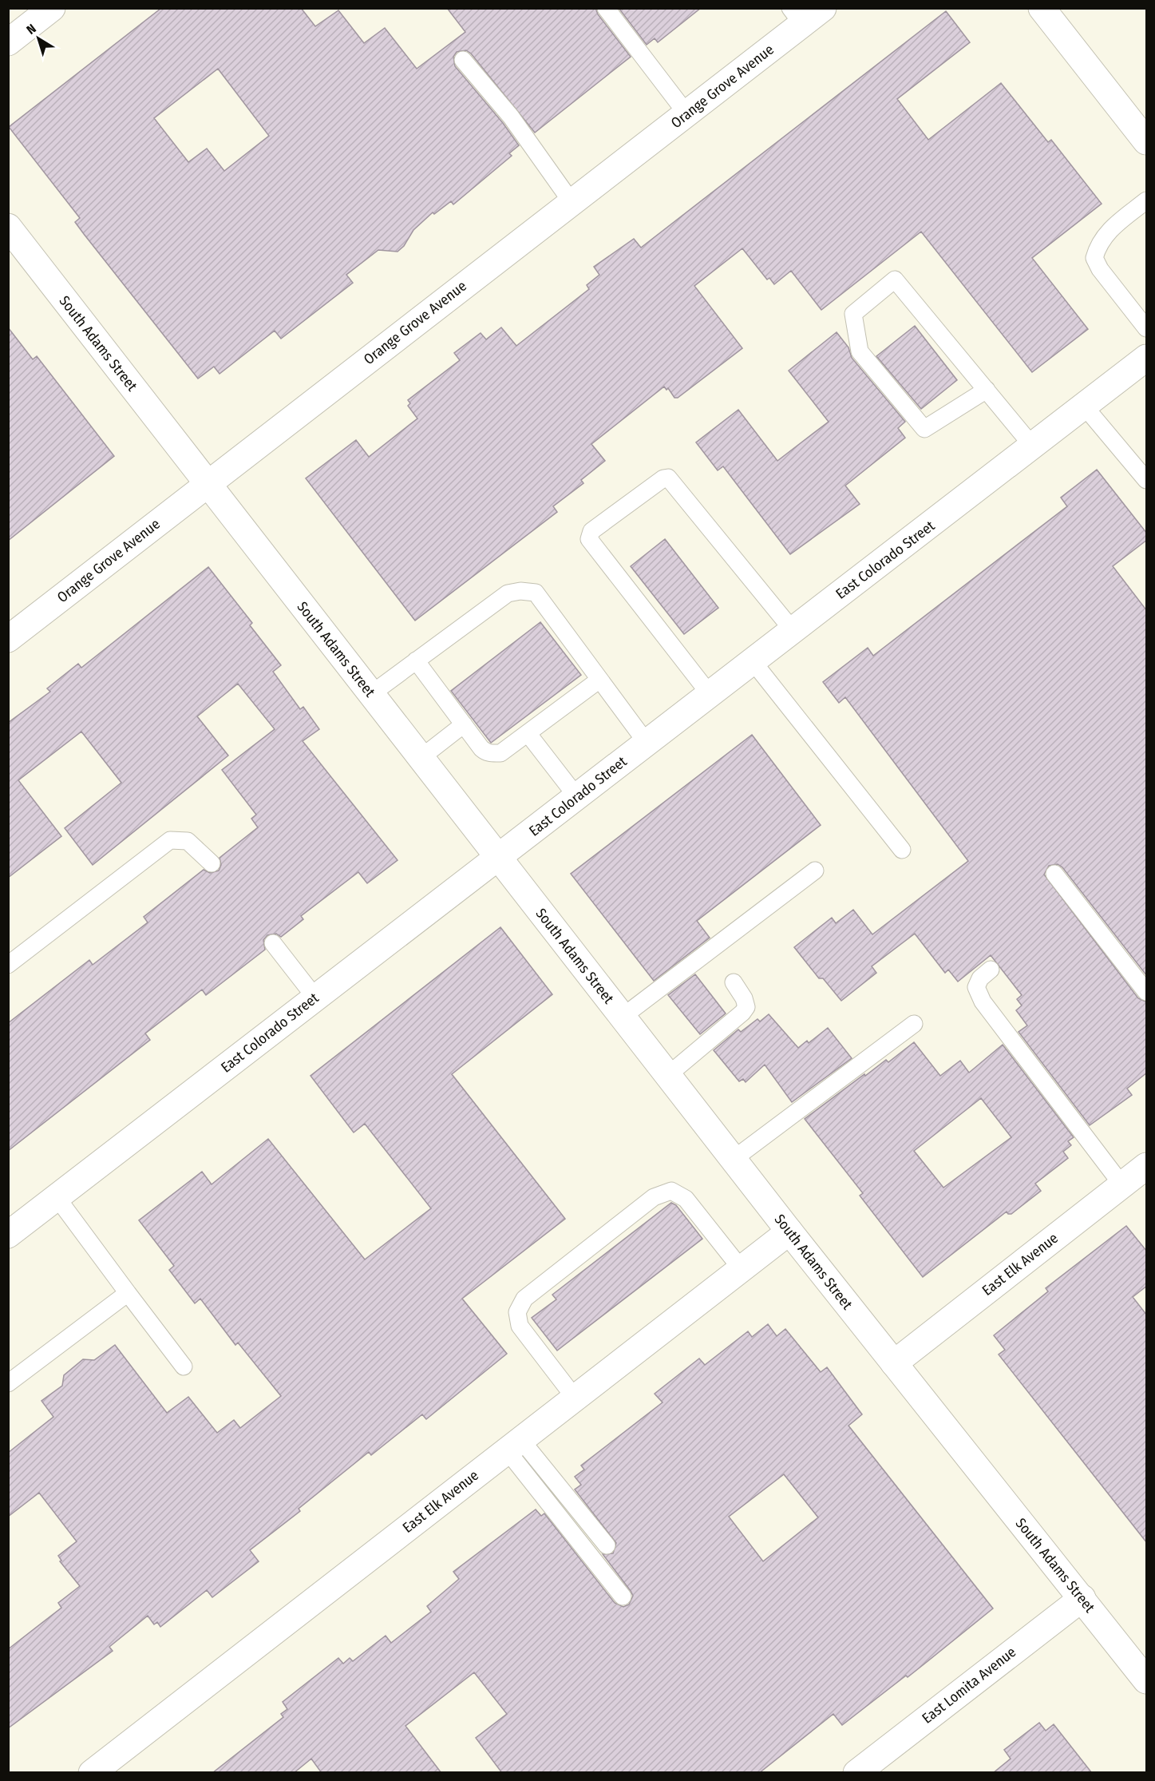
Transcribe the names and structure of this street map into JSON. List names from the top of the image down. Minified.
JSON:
{"streets":{"street":["Orange Grove Avenue","South Adams Street","East Colorado Street","East Elk Avenue","East Lomita Avenue"]},"crossings":[["Orange Grove Avenue","South Adams Street"],["South Adams Street","East Colorado Street"],["South Adams Street","East Elk Avenue"],["South Adams Street","East Lomita Avenue"]],"north":"top left"}
